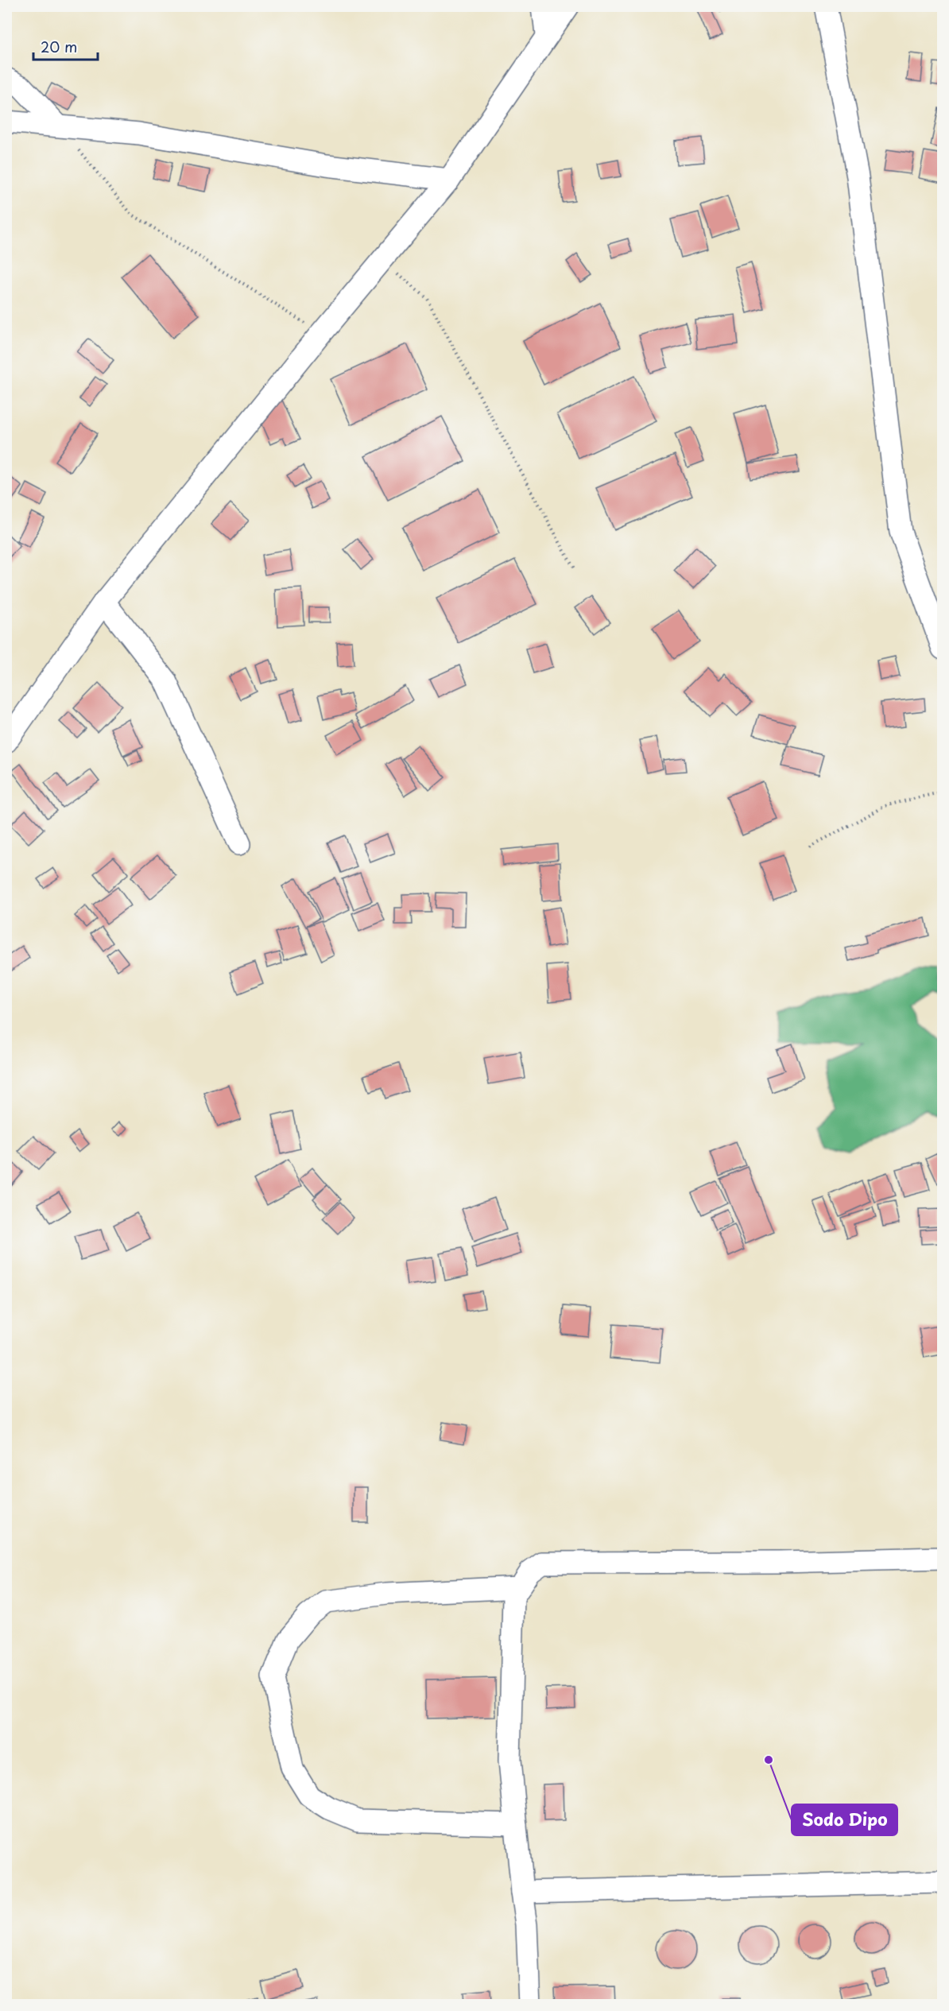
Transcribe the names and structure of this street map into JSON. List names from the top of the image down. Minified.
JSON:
{"places":["Sodo Dipo"],"scale_bar":"20 m"}
